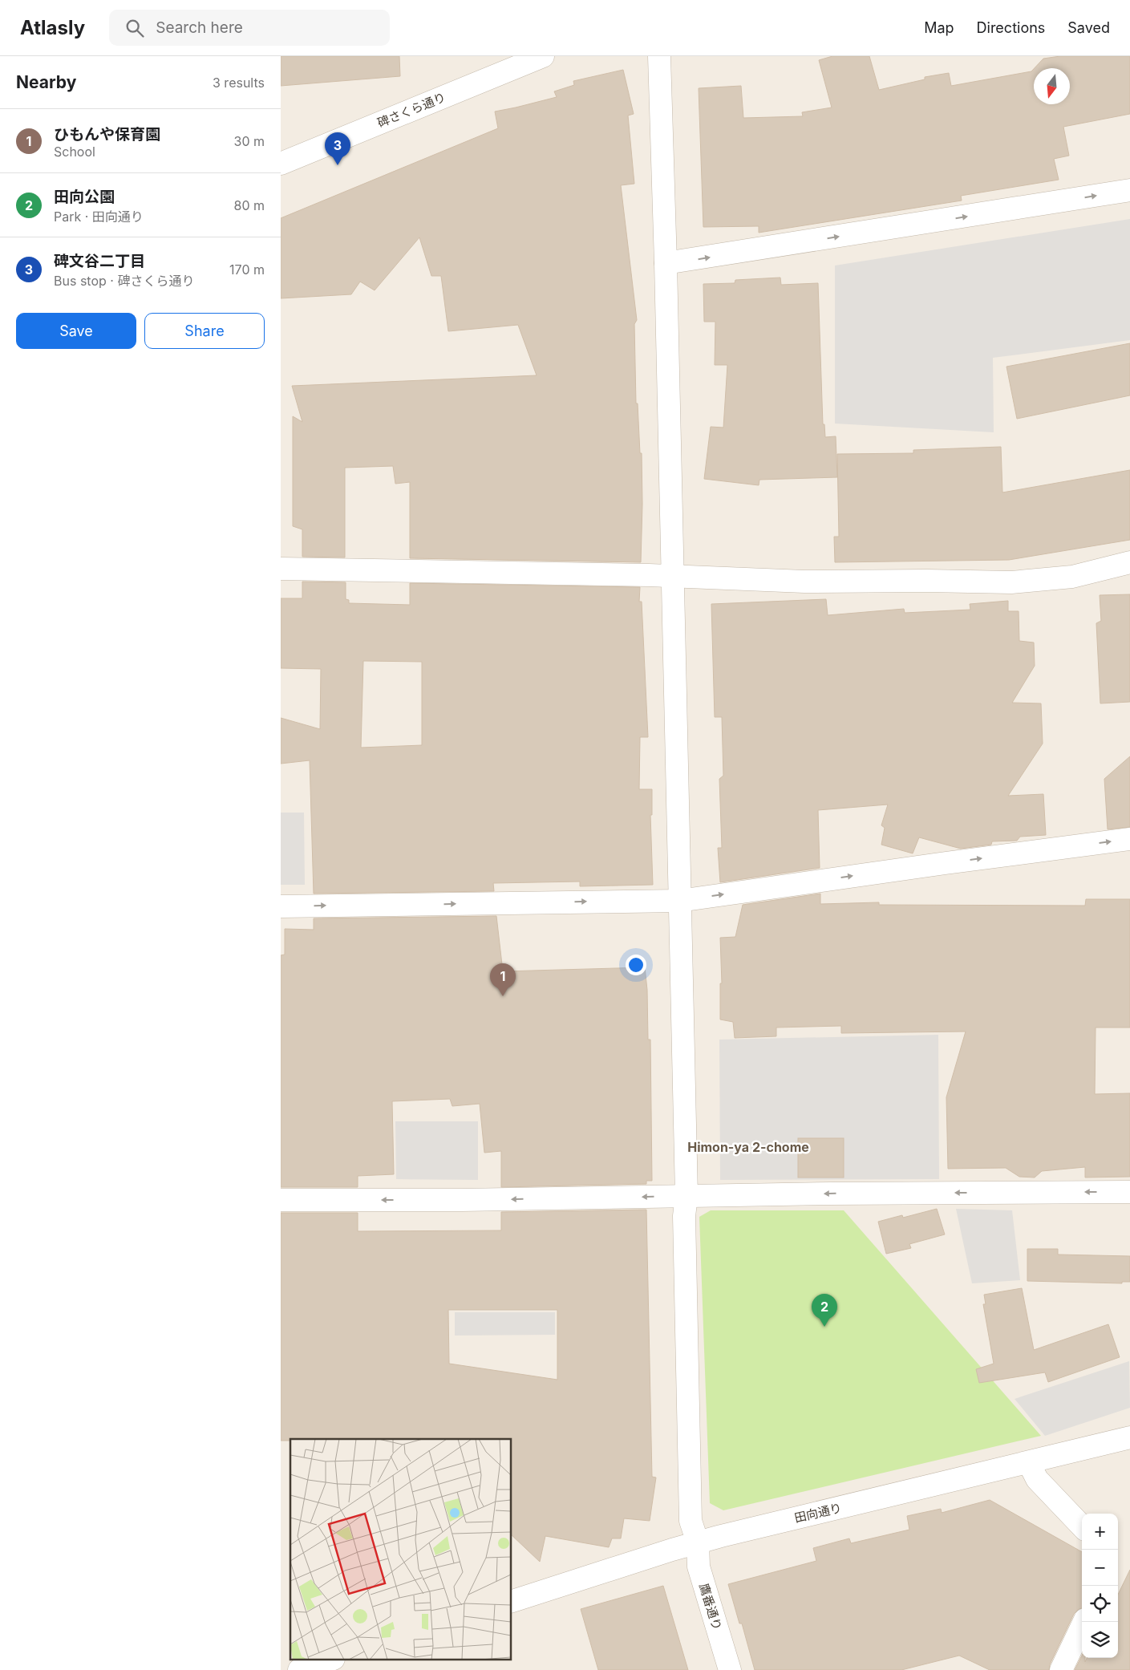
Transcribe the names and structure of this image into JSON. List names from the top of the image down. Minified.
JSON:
{"streets":{"street":["碑さくら通り","田向通り","鷹番通り"]},"crossings":[["田向通り","鷹番通り"]],"districts":["Himon-ya 2-chome"],"north":"bottom","page":{"header":"Atlasly","search":"Search here","nav":["Map","Directions","Saved"],"heading":["Nearby","3 results"],"list":[{"mark":"1","name":"ひもんや保育園","note":"School","value":"30 m"},{"mark":"2","name":"田向公園","note":"Park · 田向通り","value":"80 m"},{"mark":"3","name":"碑文谷二丁目","note":"Bus stop · 碑さくら通り","value":"170 m"}],"pins":["3","1","2"],"buttons":["Save","Share"],"map_buttons":["+","−"]}}
